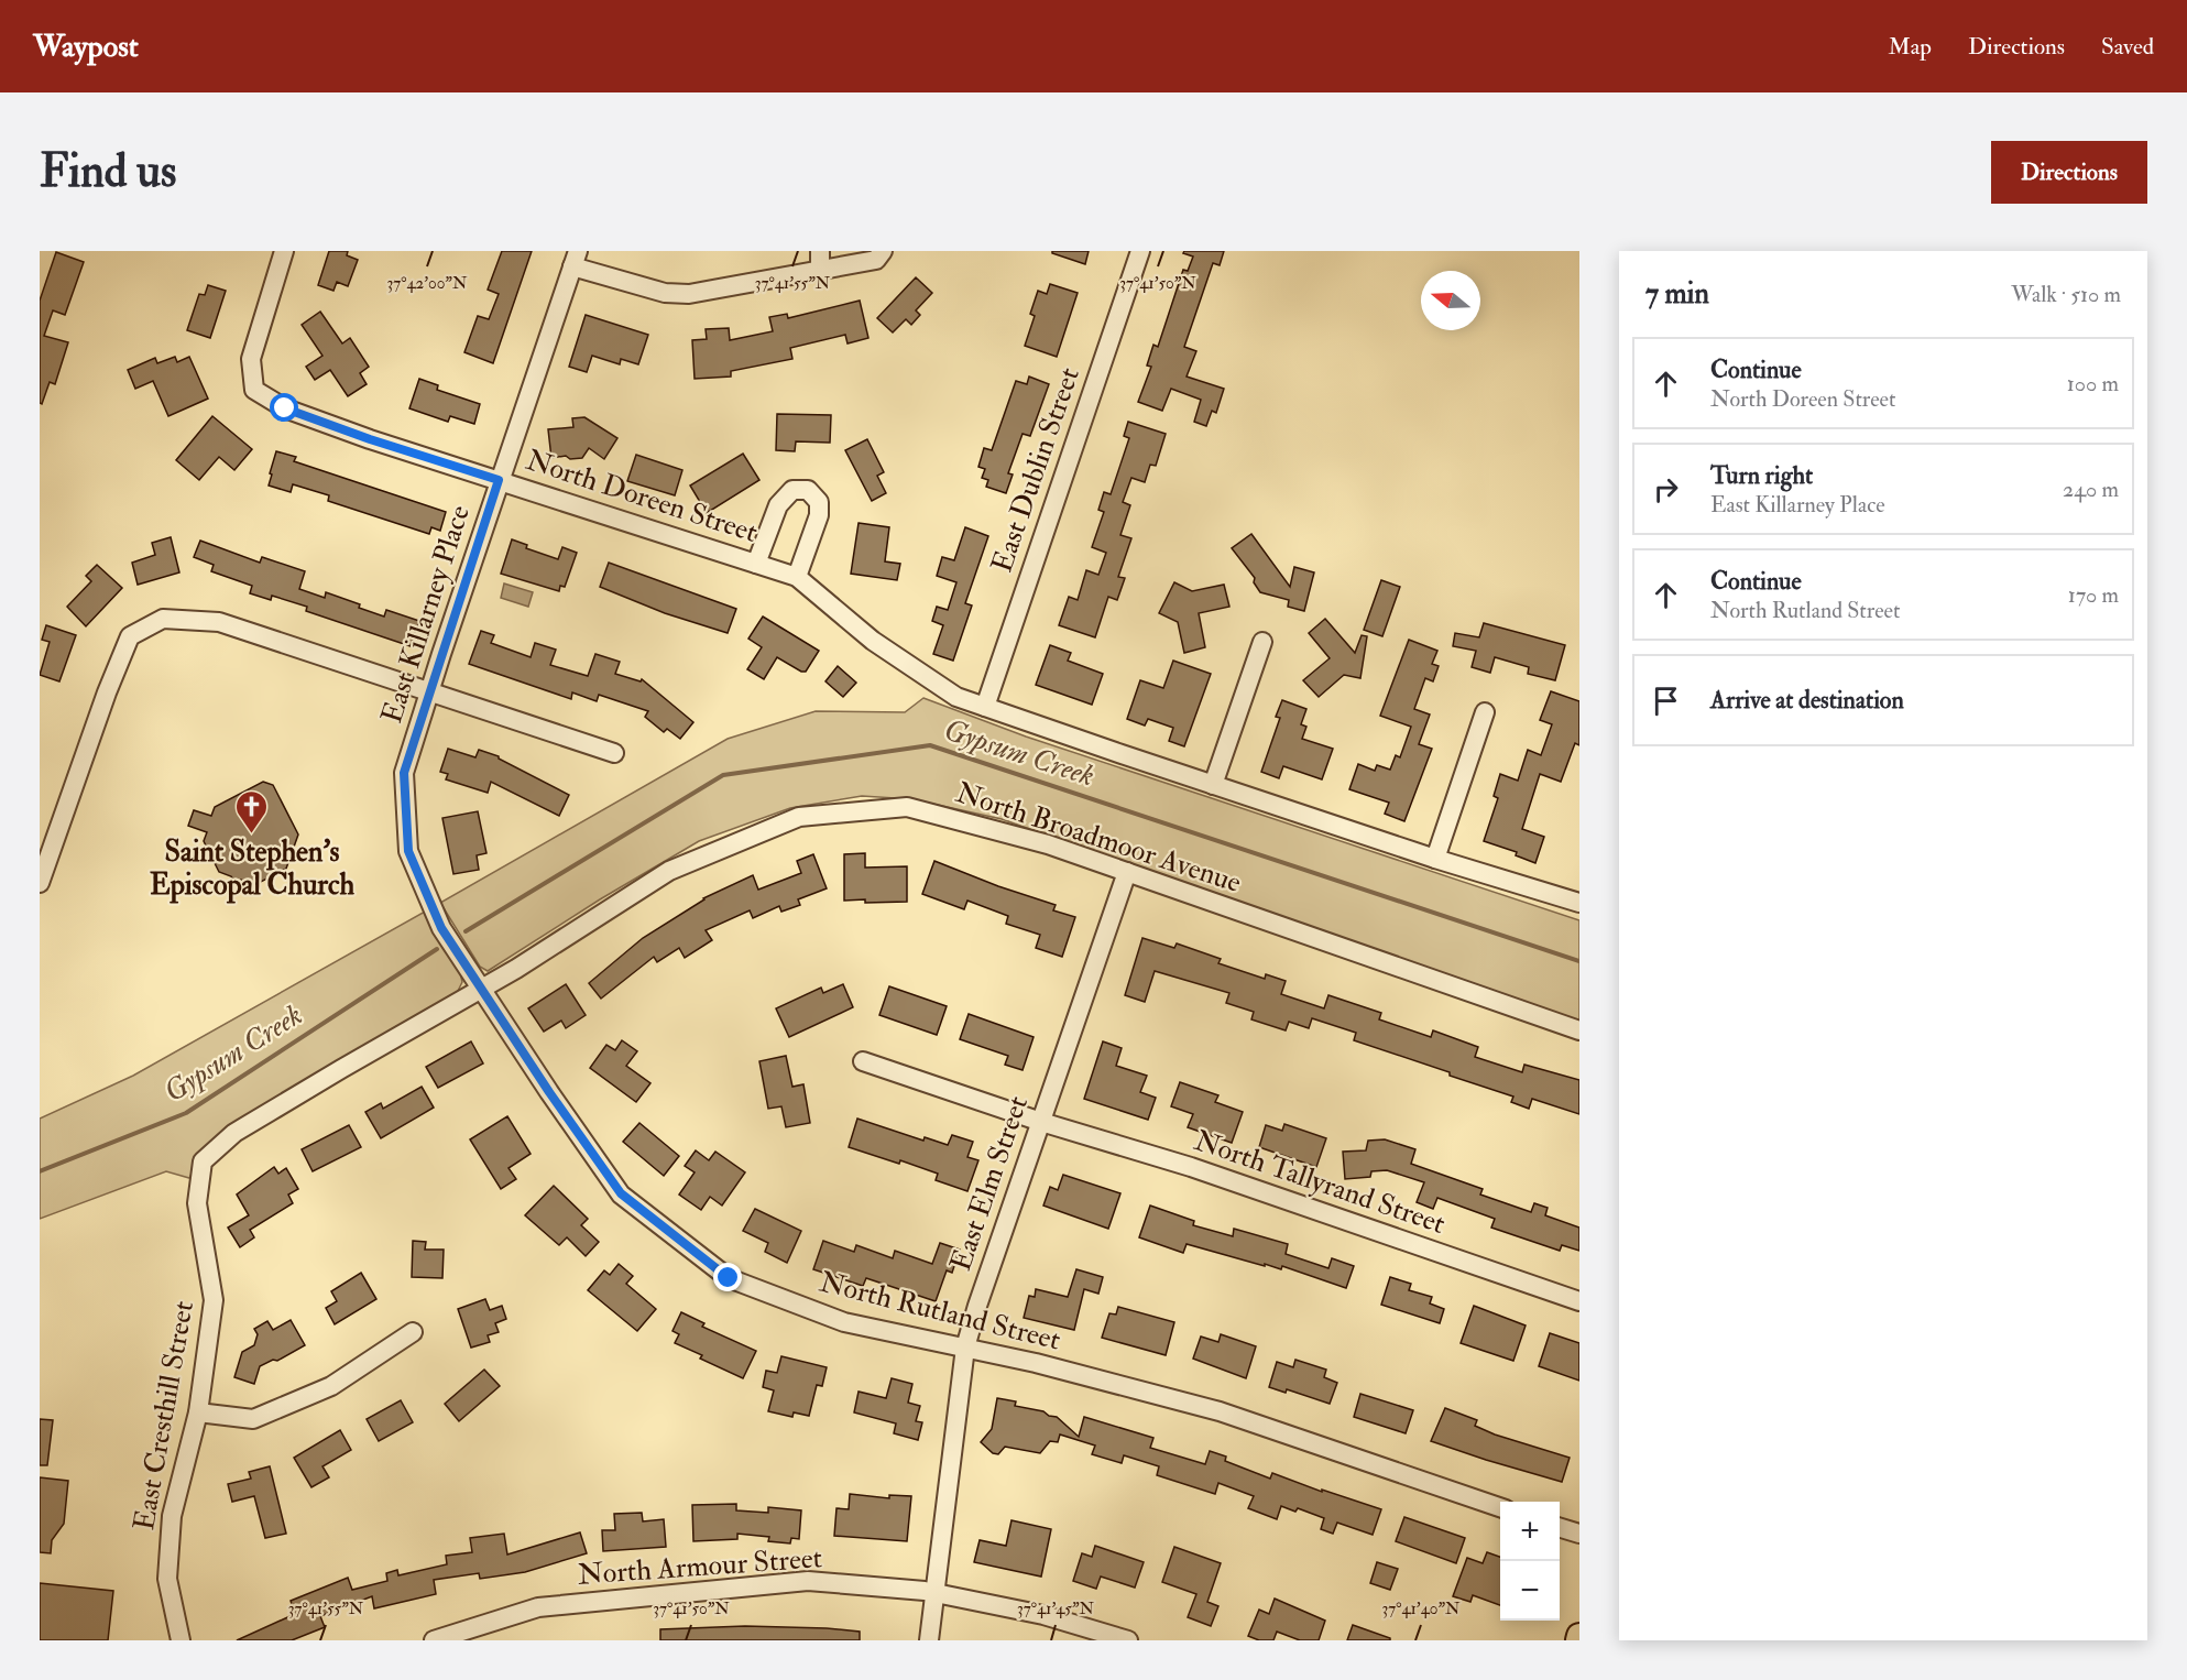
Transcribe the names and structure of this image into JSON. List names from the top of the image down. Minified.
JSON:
{"streets":{"street":["East Dublin Street","North Doreen Street","East Killarney Place","North Broadmoor Avenue","North Tallyrand Street","East Elm Street","North Rutland Street","East Cresthill Street","North Armour Street"]},"crossings":[["East Dublin Street","North Doreen Street"],["North Doreen Street","East Killarney Place"],["East Killarney Place","North Broadmoor Avenue"],["East Killarney Place","North Rutland Street"],["North Broadmoor Avenue","East Elm Street"],["North Broadmoor Avenue","North Rutland Street"],["North Broadmoor Avenue","East Cresthill Street"],["North Tallyrand Street","East Elm Street"],["East Elm Street","North Rutland Street"],["East Elm Street","North Armour Street"]],"water":["Gypsum Creek"],"places":{"church":["Saint Stephen's Episcopal Church"]},"north":"left","page":{"header":"Waypost","nav":["Map","Directions","Saved"],"buttons":"Directions","title":"Find us","heading":["7 min","Walk · 510 m"],"list":[["Continue","North Doreen Street","100 m"],["Turn right","East Killarney Place","240 m"],["Continue","North Rutland Street","170 m"],"Arrive at destination"],"map_buttons":["+","−"]},"coordinates":["37°42'00\"N","37°41'55\"N","37°41'50\"N","37°41'45\"N","37°41'40\"N"]}
